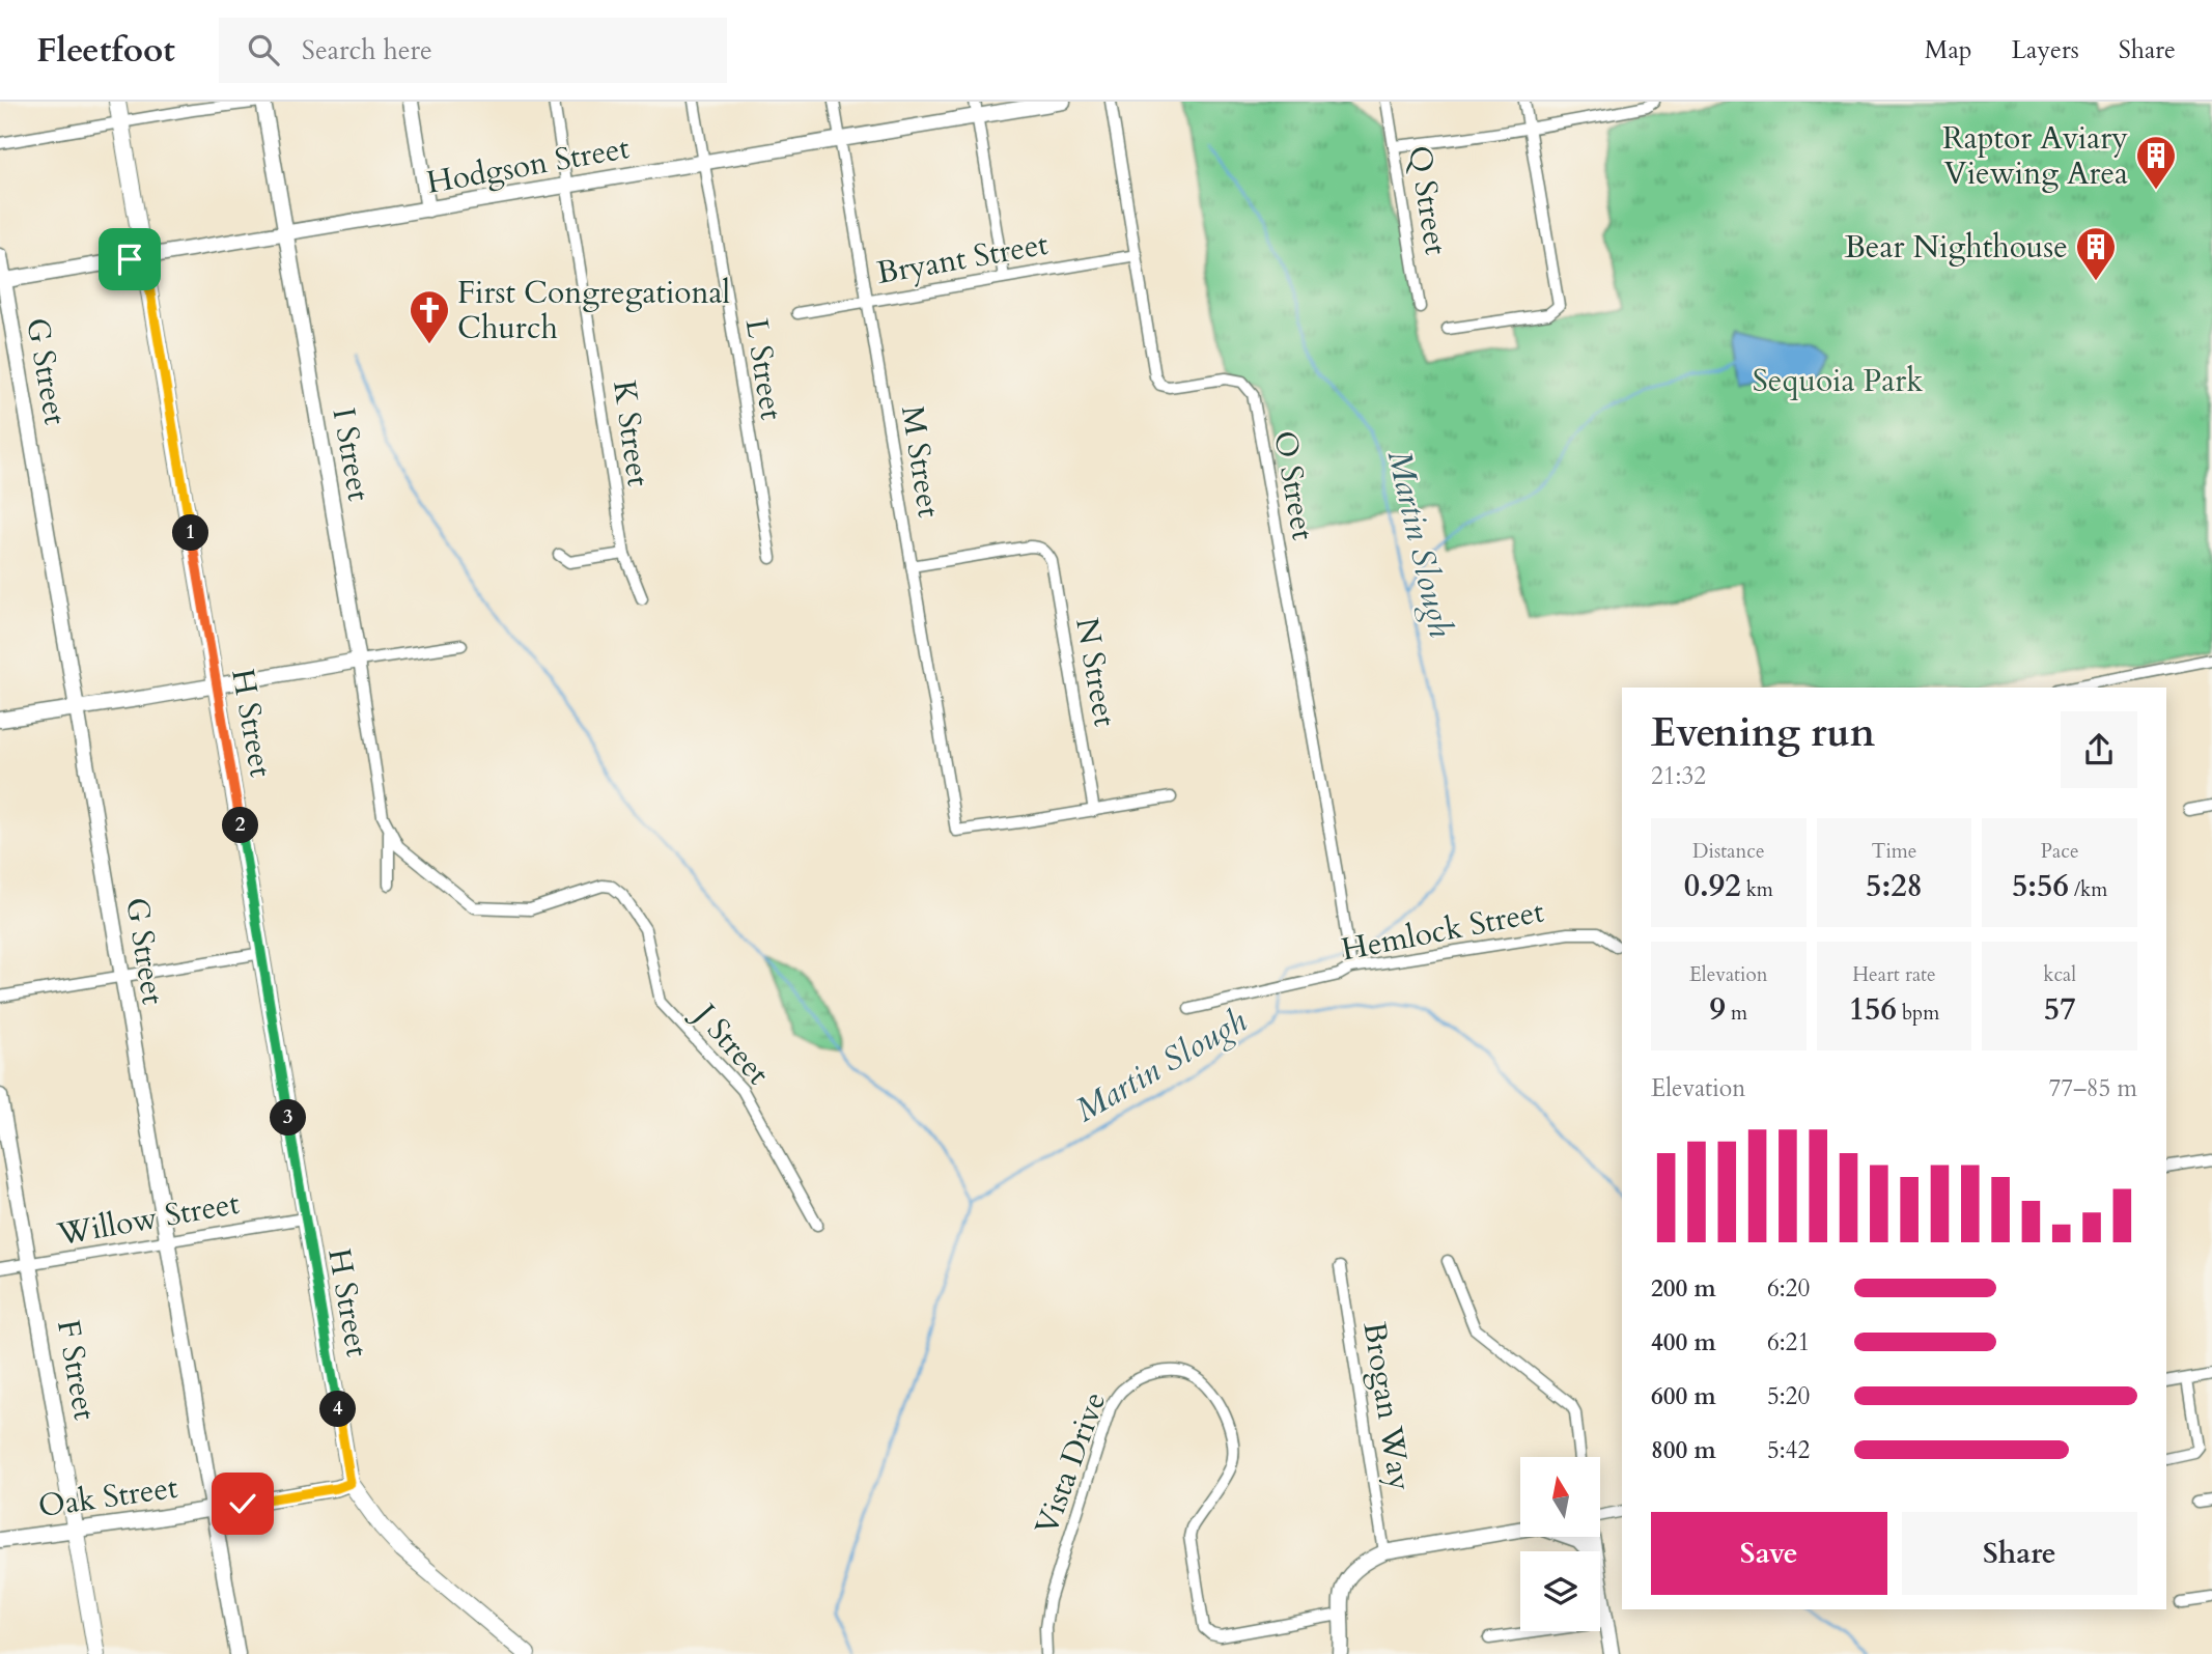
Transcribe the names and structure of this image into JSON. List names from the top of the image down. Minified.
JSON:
{"streets":{"main road":["H Street","F Street"],"street":["Hodgson Street","Q Street","Bryant Street","L Street","G Street","K Street","I Street","M Street","O Street","N Street","Hemlock Street","J Street","Willow Street","Brogan Way","Vista Drive","Oak Street"]},"crossings":[["Hodgson Street","L Street"],["Hodgson Street","G Street"],["Hodgson Street","K Street"],["Hodgson Street","I Street"],["Hodgson Street","M Street"],["Hodgson Street","H Street"],["Bryant Street","M Street"],["Bryant Street","O Street"],["G Street","Willow Street"],["G Street","Oak Street"],["I Street","J Street"],["M Street","N Street"],["O Street","Hemlock Street"],["H Street","Willow Street"],["H Street","Oak Street"],["Willow Street","F Street"],["F Street","Oak Street"]],"water":["Martin Slough"],"parks":["Sequoia Park"],"places":{"building":["Raptor Aviary Viewing Area","Bear Nighthouse"],"church":["First Congregational Church"]},"north":"top","page":{"header":"Fleetfoot","search":"Search here","nav":["Map","Layers","Share"],"pins":["1","2","3","4"],"heading":["Evening run","21:32"],"stats":[["Distance","0.92 km"],["Time","5:28"],["Pace","5:56 /km"],["Elevation","9 m"],["Heart rate","156 bpm"],["kcal","57"]],"chart":["Elevation","77–85 m"],"list":[{"name":"200 m","note":"6:20"},{"name":"400 m","note":"6:21"},{"name":"600 m","note":"5:20"},{"name":"800 m","note":"5:42"}],"buttons":["Save","Share"]}}
